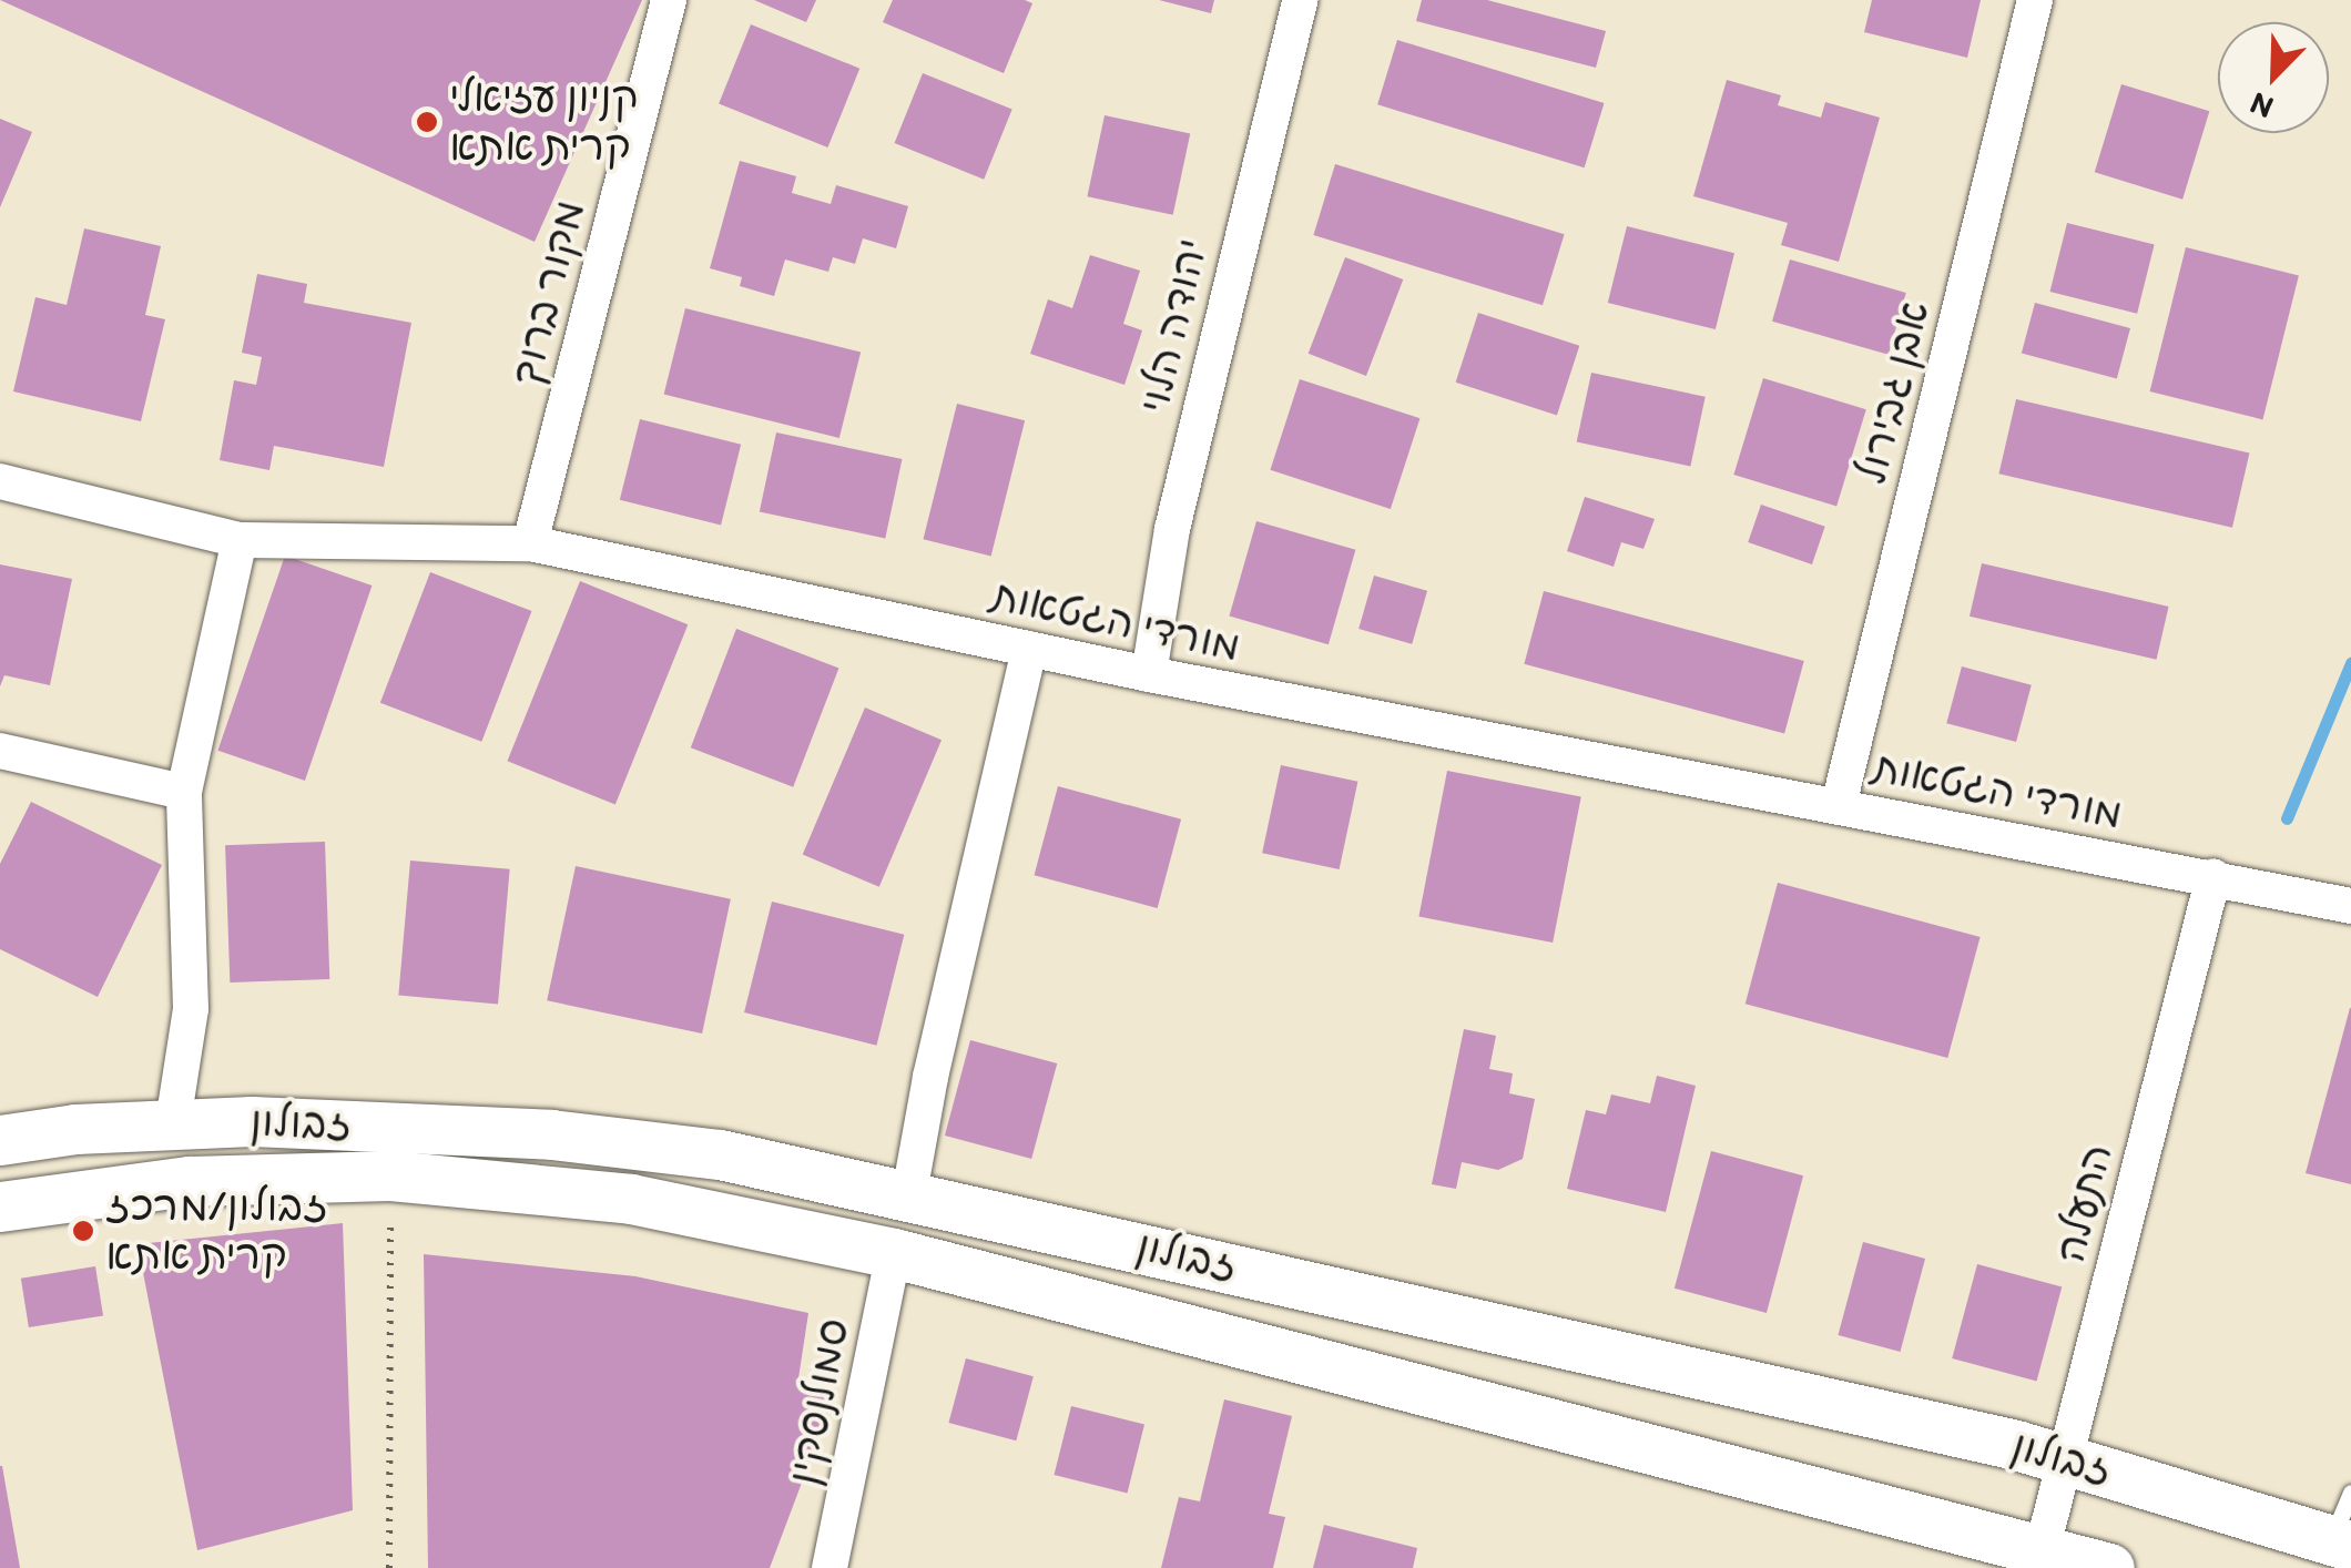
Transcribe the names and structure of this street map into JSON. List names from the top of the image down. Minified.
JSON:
{"streets":{"main road":["זבולון"],"street":["מקור ברוך","יהודה הלוי","אבן גבירול","מורדי הגטאות","התעלה","סמולנסקין"]},"crossings":[["מקור ברוך","מורדי הגטאות"],["יהודה הלוי","מורדי הגטאות"],["אבן גבירול","מורדי הגטאות"],["מורדי הגטאות","התעלה"],["זבולון","התעלה"],["זבולון","סמולנסקין"]],"places":["קניון עזיאלי קרית אתא","זבולון/מרכז קרית אתא"],"north":"bottom left"}
